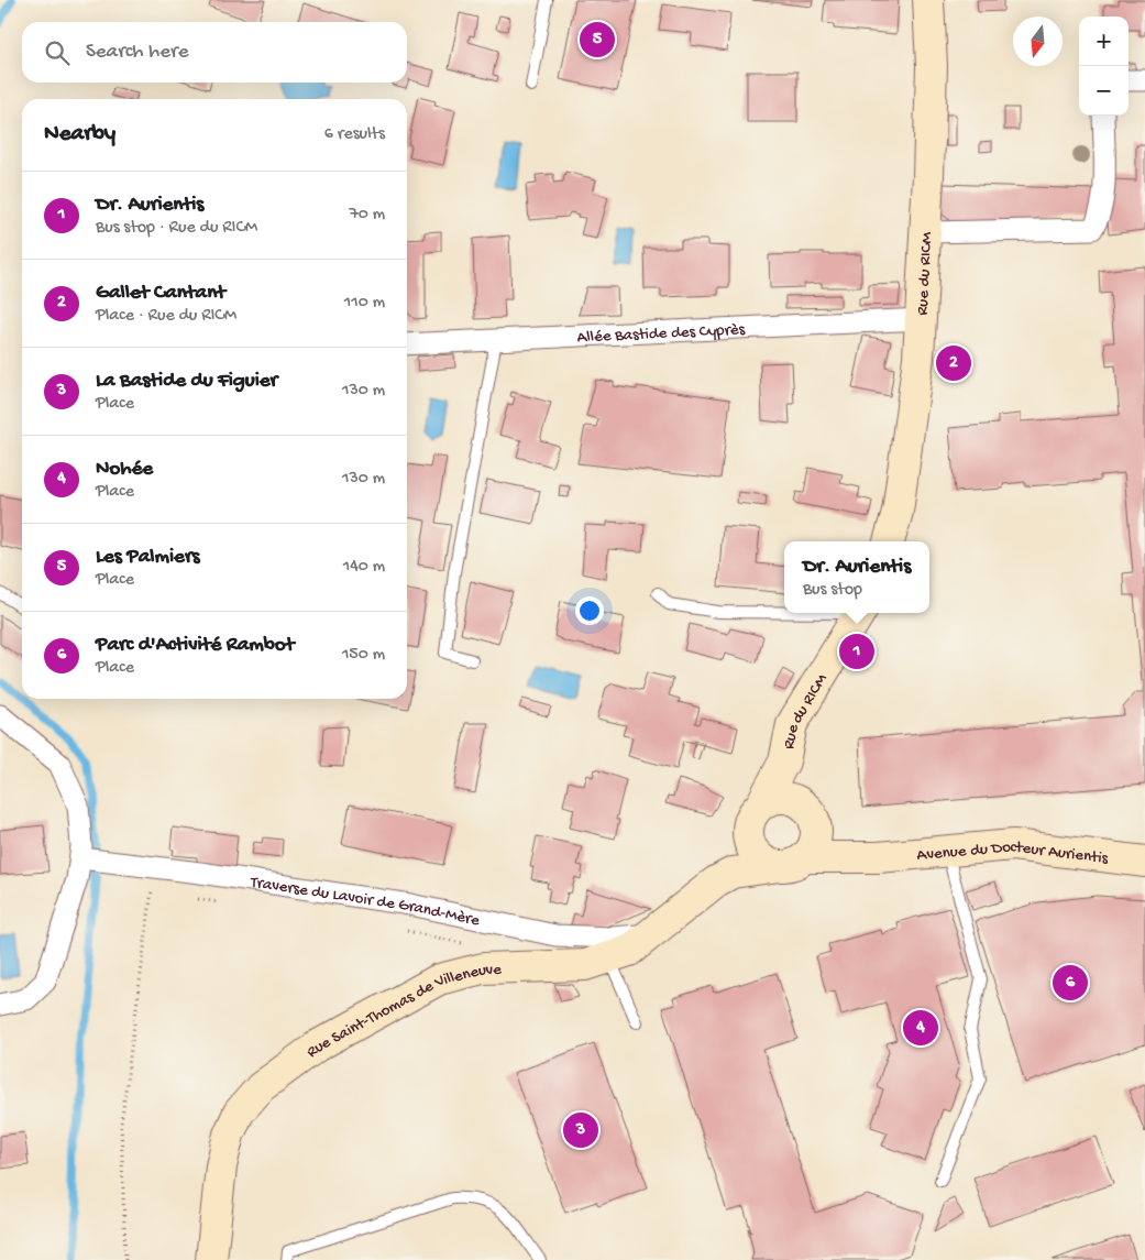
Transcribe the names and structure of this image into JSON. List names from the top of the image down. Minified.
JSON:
{"streets":{"main road":["Rue du RICM","Avenue du Docteur Aurientis","Rue Saint-Thomas de Villeneuve"],"street":["Allée Bastide des Cyprès","Traverse du Lavoir de Grand-Mère"]},"crossings":[["Rue du RICM","Allée Bastide des Cyprès"],["Rue du RICM","Avenue du Docteur Aurientis"],["Rue du RICM","Rue Saint-Thomas de Villeneuve"],["Avenue du Docteur Aurientis","Rue Saint-Thomas de Villeneuve"],["Traverse du Lavoir de Grand-Mère","Rue Saint-Thomas de Villeneuve"]],"north":"bottom","page":{"map_buttons":["+","−"],"pins":["5","2","1","6","4","3"],"search":"Search here","heading":["Nearby","6 results"],"list":[{"mark":"1","name":"Dr. Aurientis","note":"Bus stop · Rue du RICM","value":"70 m"},{"mark":"2","name":"Gallet Cantant","note":"Place · Rue du RICM","value":"110 m"},{"mark":"3","name":"La Bastide du Figuier","note":"Place","value":"130 m"},{"mark":"4","name":"Nohée","note":"Place","value":"130 m"},{"mark":"5","name":"Les Palmiers","note":"Place","value":"140 m"},{"mark":"6","name":"Parc d'Activité Rambot","note":"Place","value":"150 m"}],"popup":["Dr. Aurientis","Bus stop"]}}
